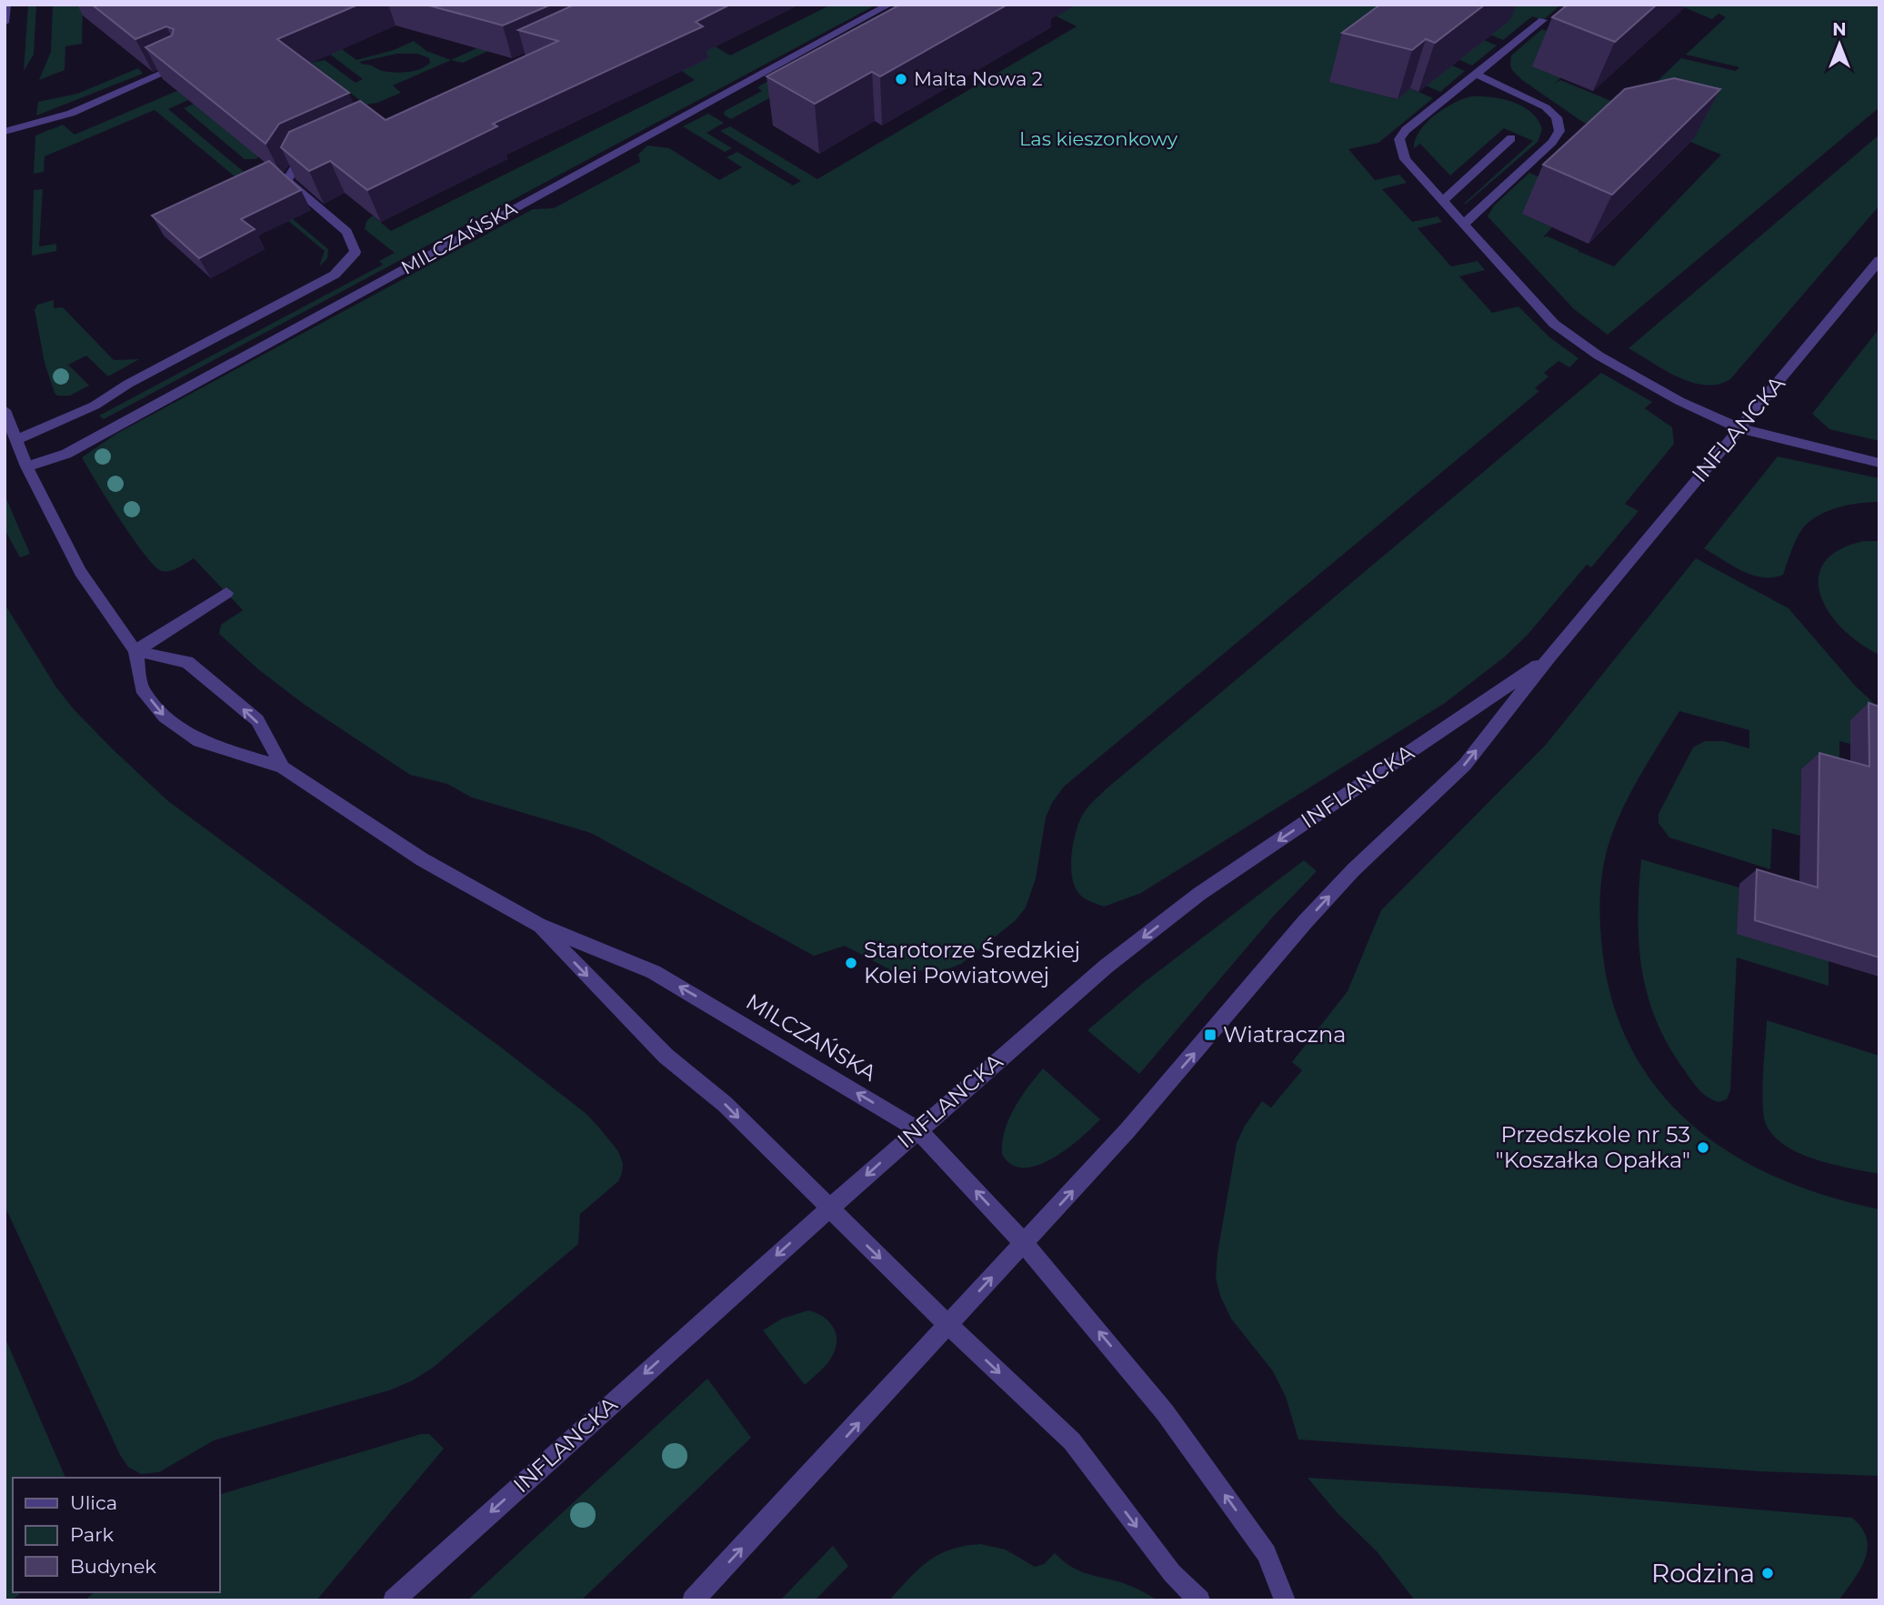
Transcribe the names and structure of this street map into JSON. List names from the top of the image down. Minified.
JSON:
{"streets":{"street":["MILCZAŃSKA","INFLANCKA"]},"crossings":[["MILCZAŃSKA","INFLANCKA"]],"parks":["Las kieszonkowy"],"places":{"other":["Malta Nowa 2","Starotorze Średzkiej Kolei Powiatowej","Przedszkole nr 53 \"Koszałka Opałka\"","Rodzina"],"transit":["Wiatraczna"]},"legend":["Ulica","Park","Budynek"],"north":"top"}
